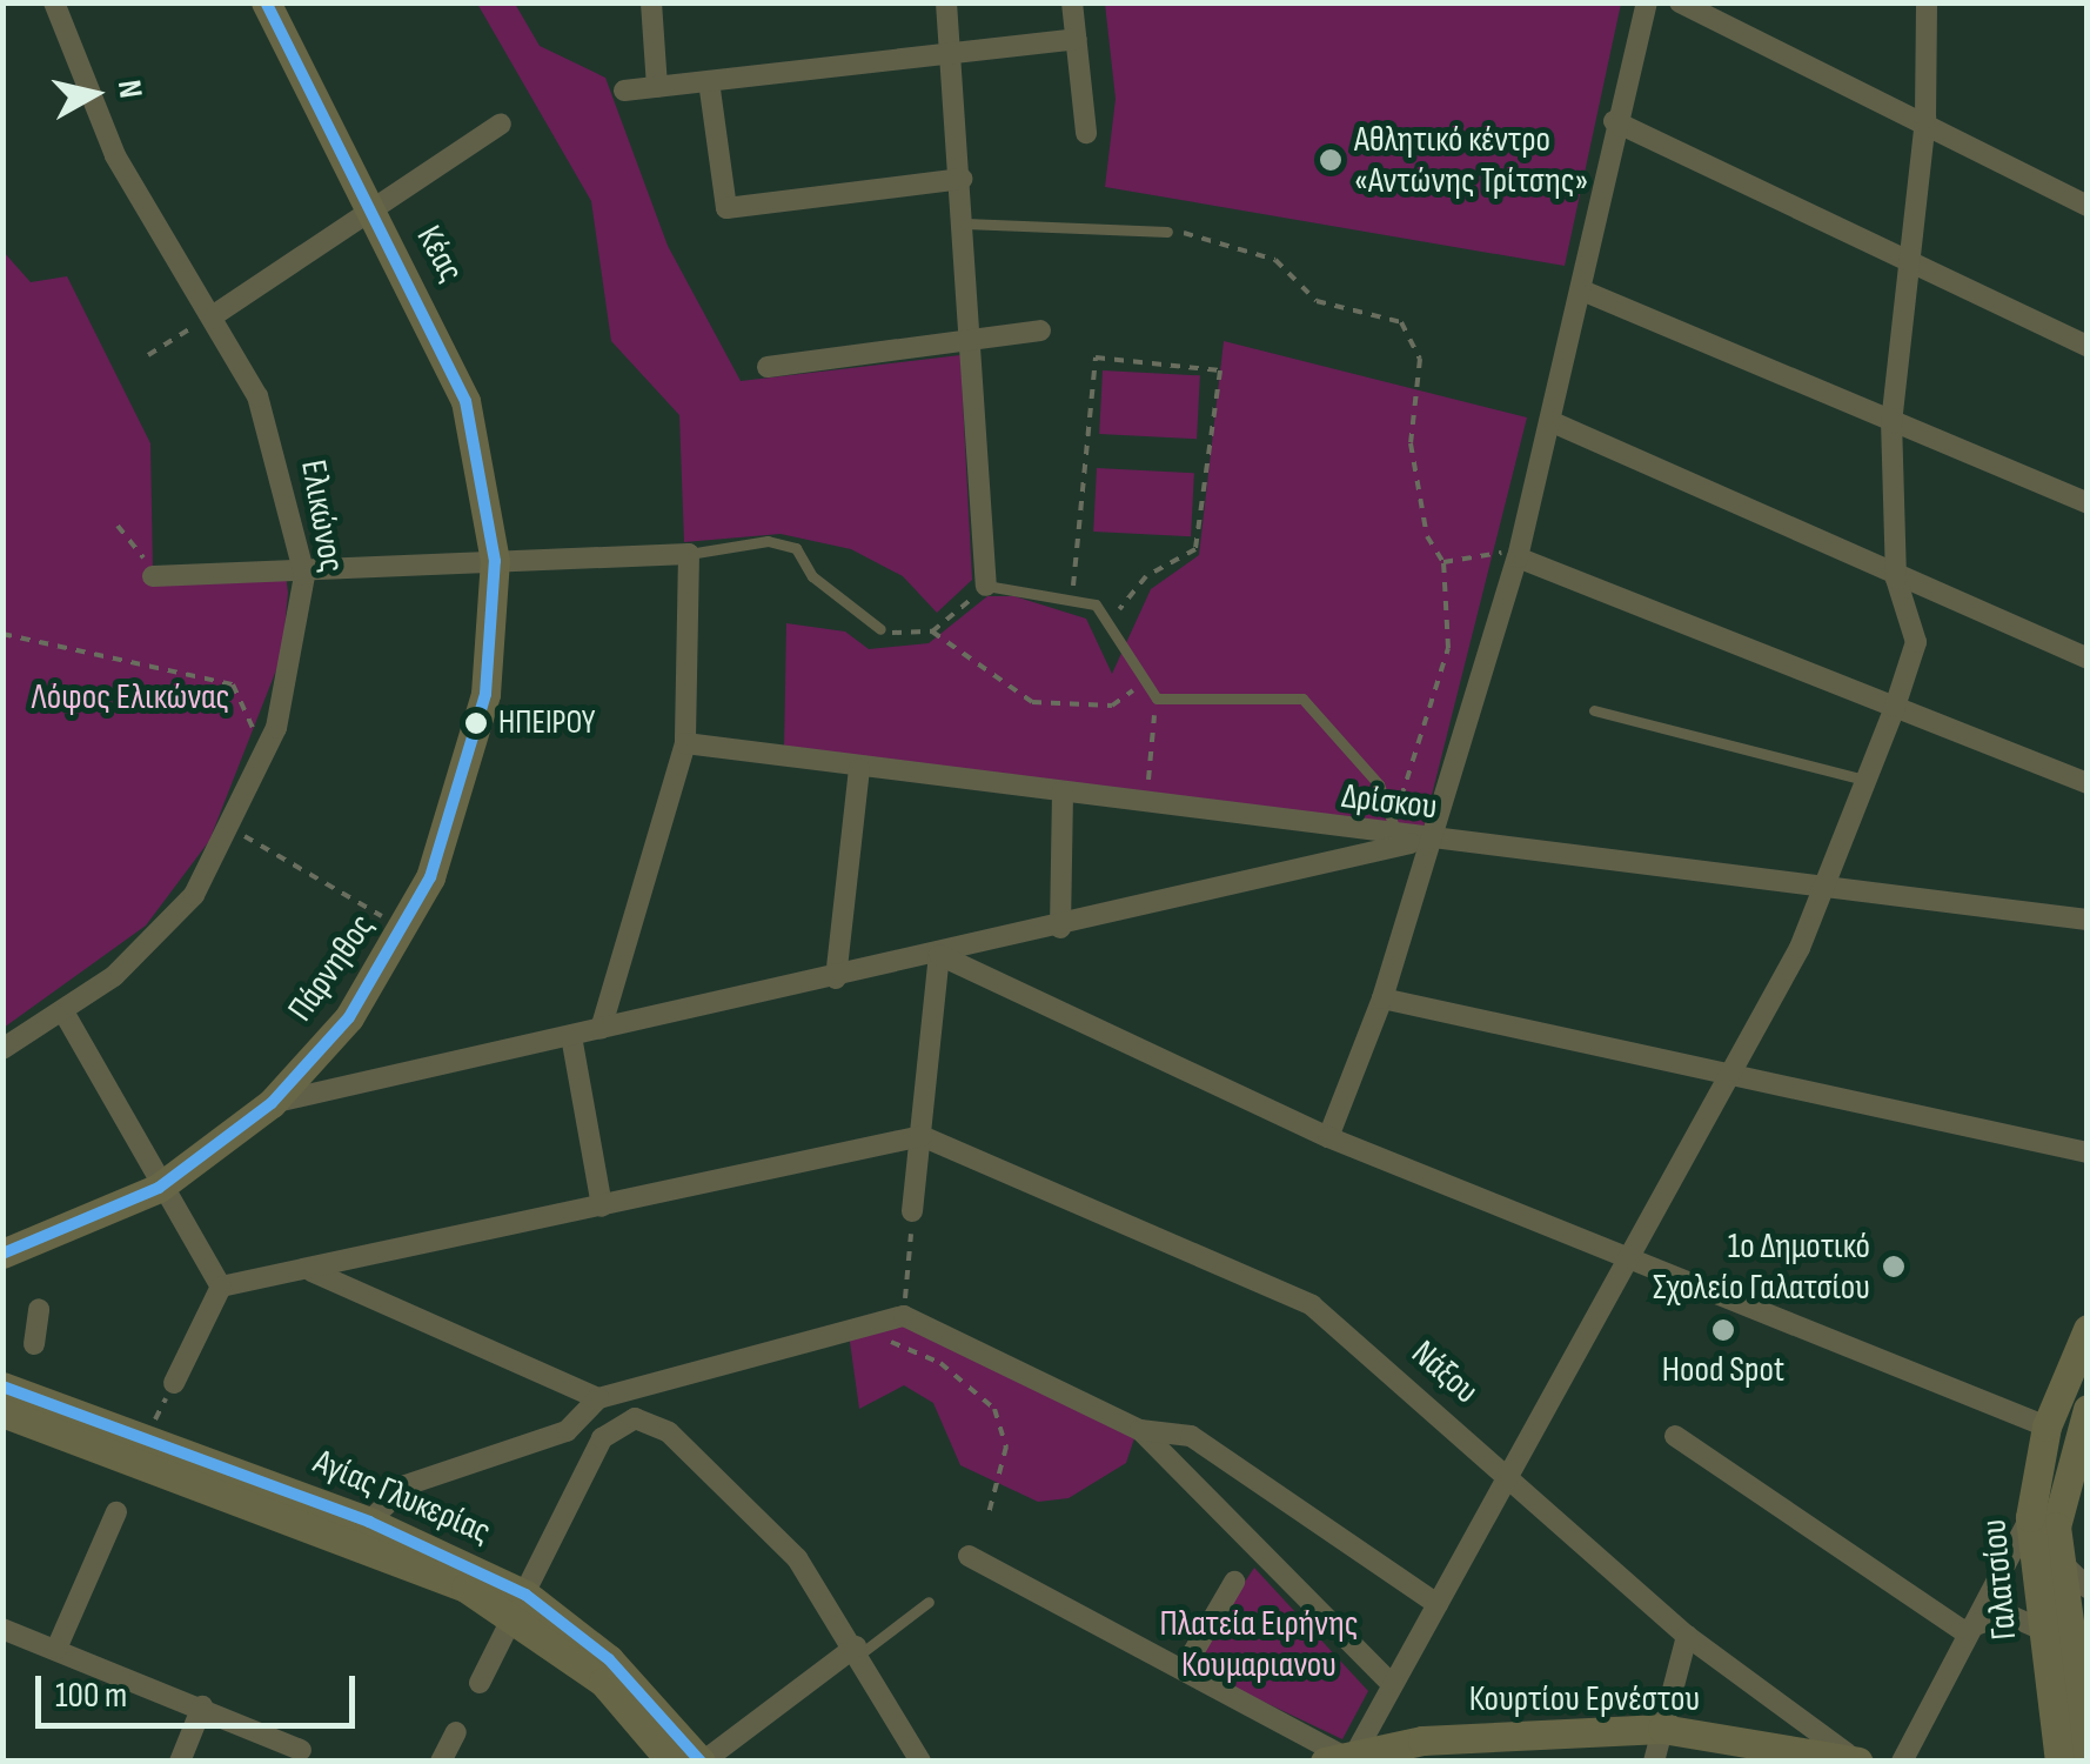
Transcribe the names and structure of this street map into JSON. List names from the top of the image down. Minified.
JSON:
{"streets":{"street":["Κέας","Ελικώνος","Δρίσκου","Πάρνηθος","Νάξου","Αγίας Γλυκερίας","Γαλατσίου","Κουρτίου Ερνέστου"]},"crossings":[["Κέας","Πάρνηθος"],["Νάξου","Κουρτίου Ερνέστου"]],"parks":["Λόφος Ελικώνας","Πλατεία Ειρήνης Κουμαριανου"],"places":["Αθλητικό κέντρο «Αντώνης Τρίτσης»","ΗΠΕΙΡΟΥ","1ο Δημοτικό Σχολείο Γαλατσίου","Hood Spot"],"scale_bar":"100 m","north":"right"}
